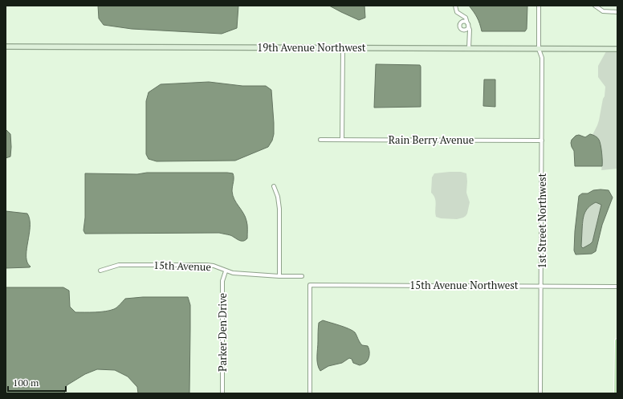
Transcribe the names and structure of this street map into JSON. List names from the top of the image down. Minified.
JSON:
{"streets":{"street":["19th Avenue Northwest","Rain Berry Avenue","1st Street Northwest","15th Avenue","15th Avenue Northwest","Parker Den Drive"]},"crossings":[["19th Avenue Northwest","1st Street Northwest"],["Rain Berry Avenue","1st Street Northwest"],["1st Street Northwest","15th Avenue Northwest"],["15th Avenue","Parker Den Drive"]],"scale_bar":"100 m"}
